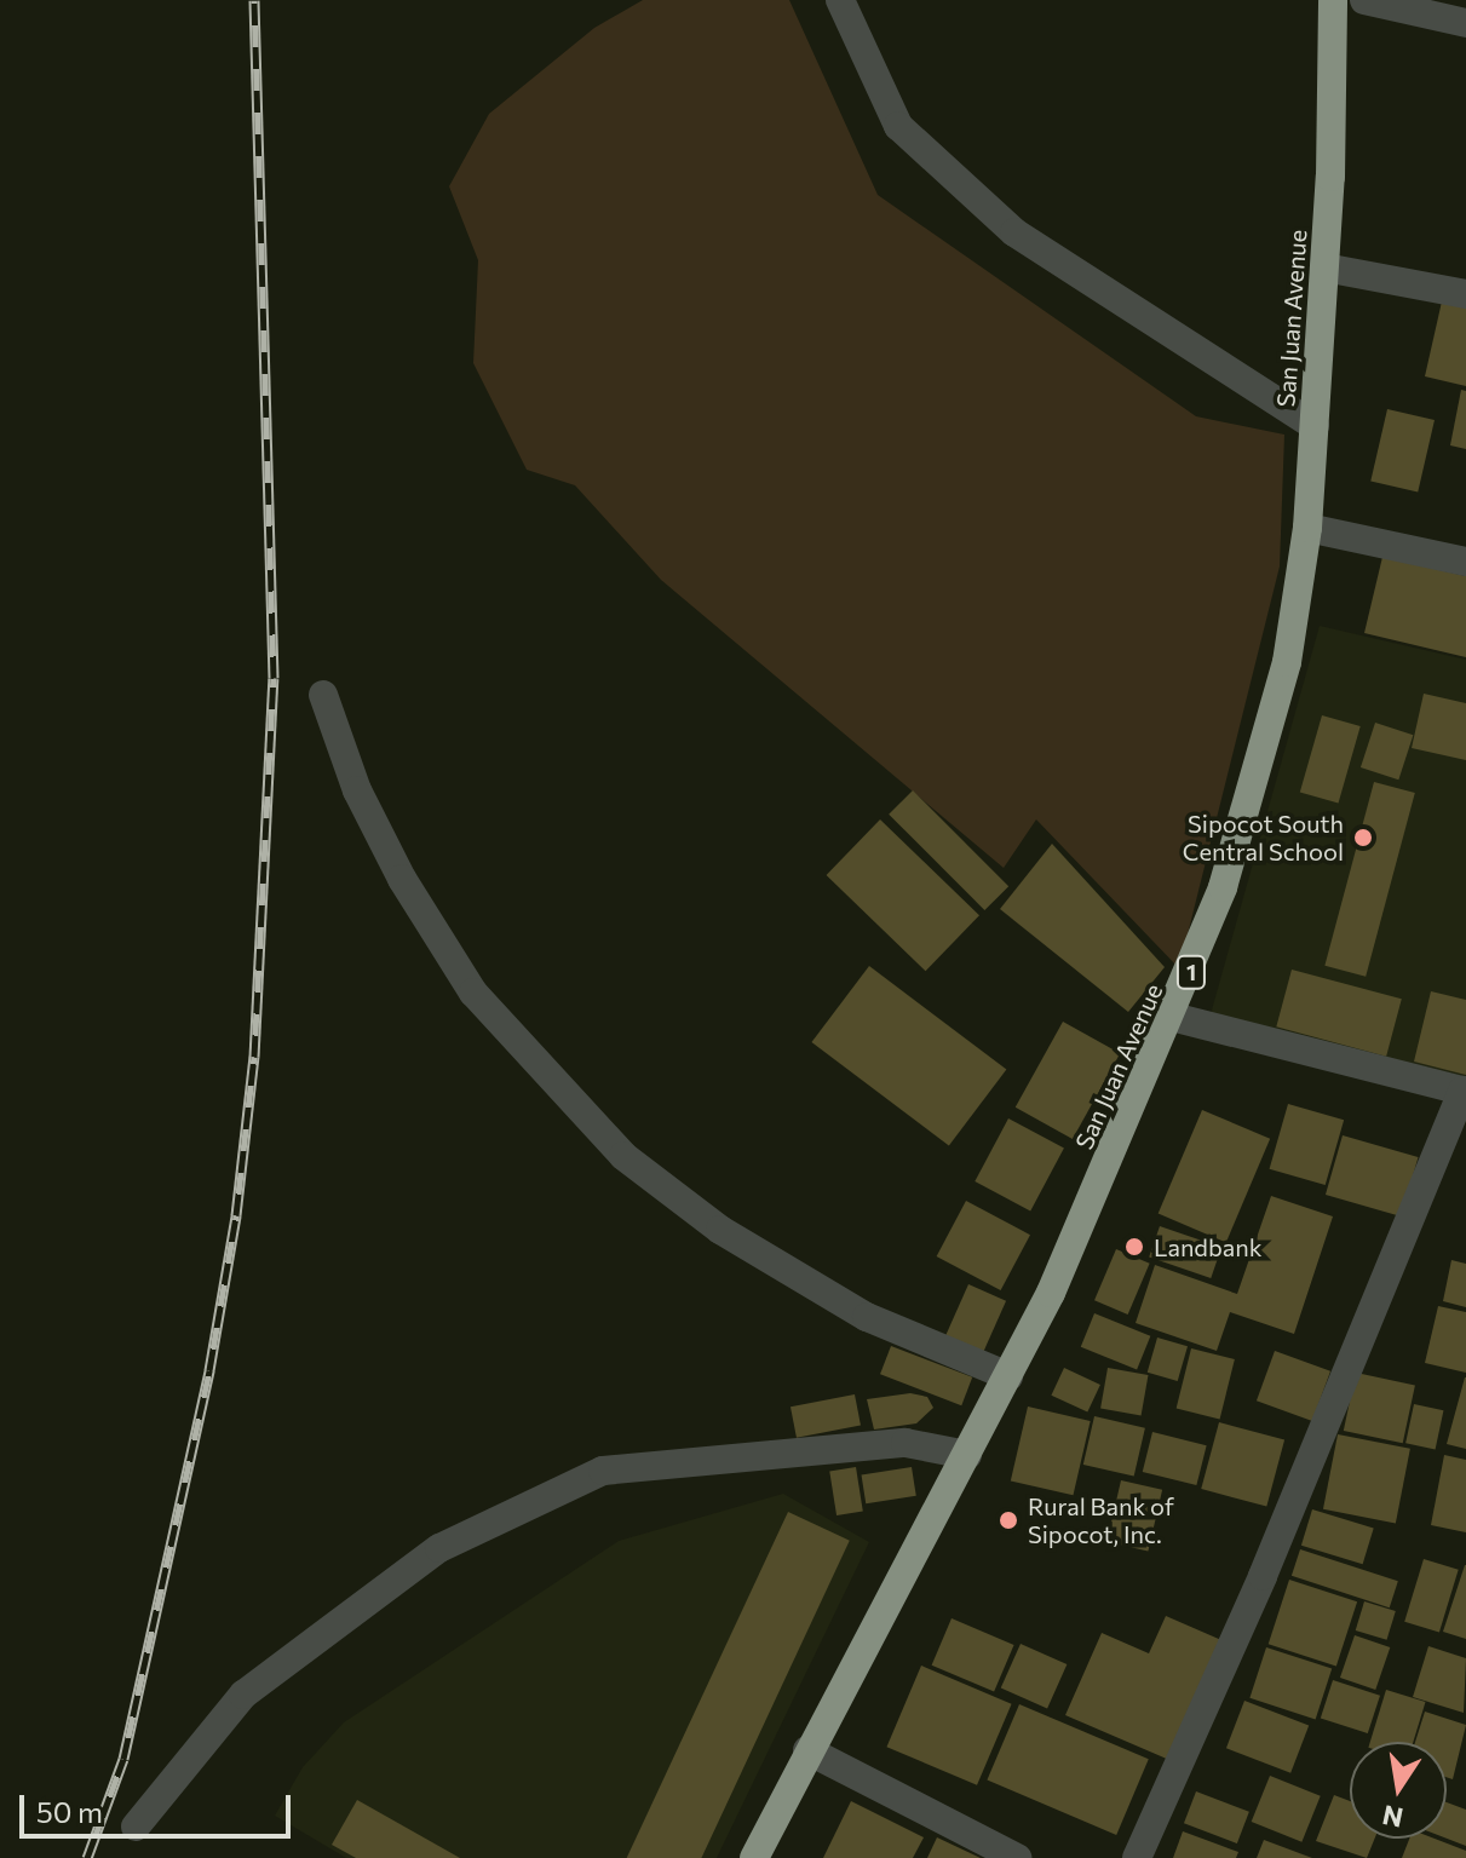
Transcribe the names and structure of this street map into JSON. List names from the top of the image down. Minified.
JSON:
{"streets":{"highway":["San Juan Avenue","1"]},"places":["Sipocot South Central School","Landbank","Rural Bank of Sipocot, Inc."],"scale_bar":"50 m","north":"bottom"}
